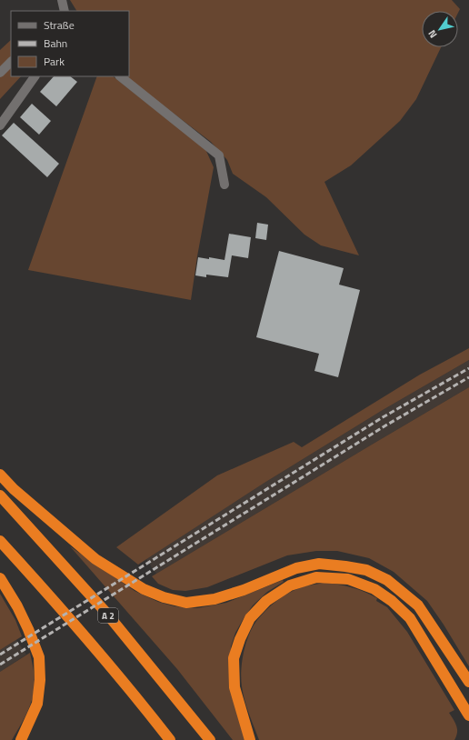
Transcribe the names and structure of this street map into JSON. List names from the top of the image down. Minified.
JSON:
{"streets":{"highway":["A 2"]},"legend":["Straße","Bahn","Park"],"north":"bottom left"}
